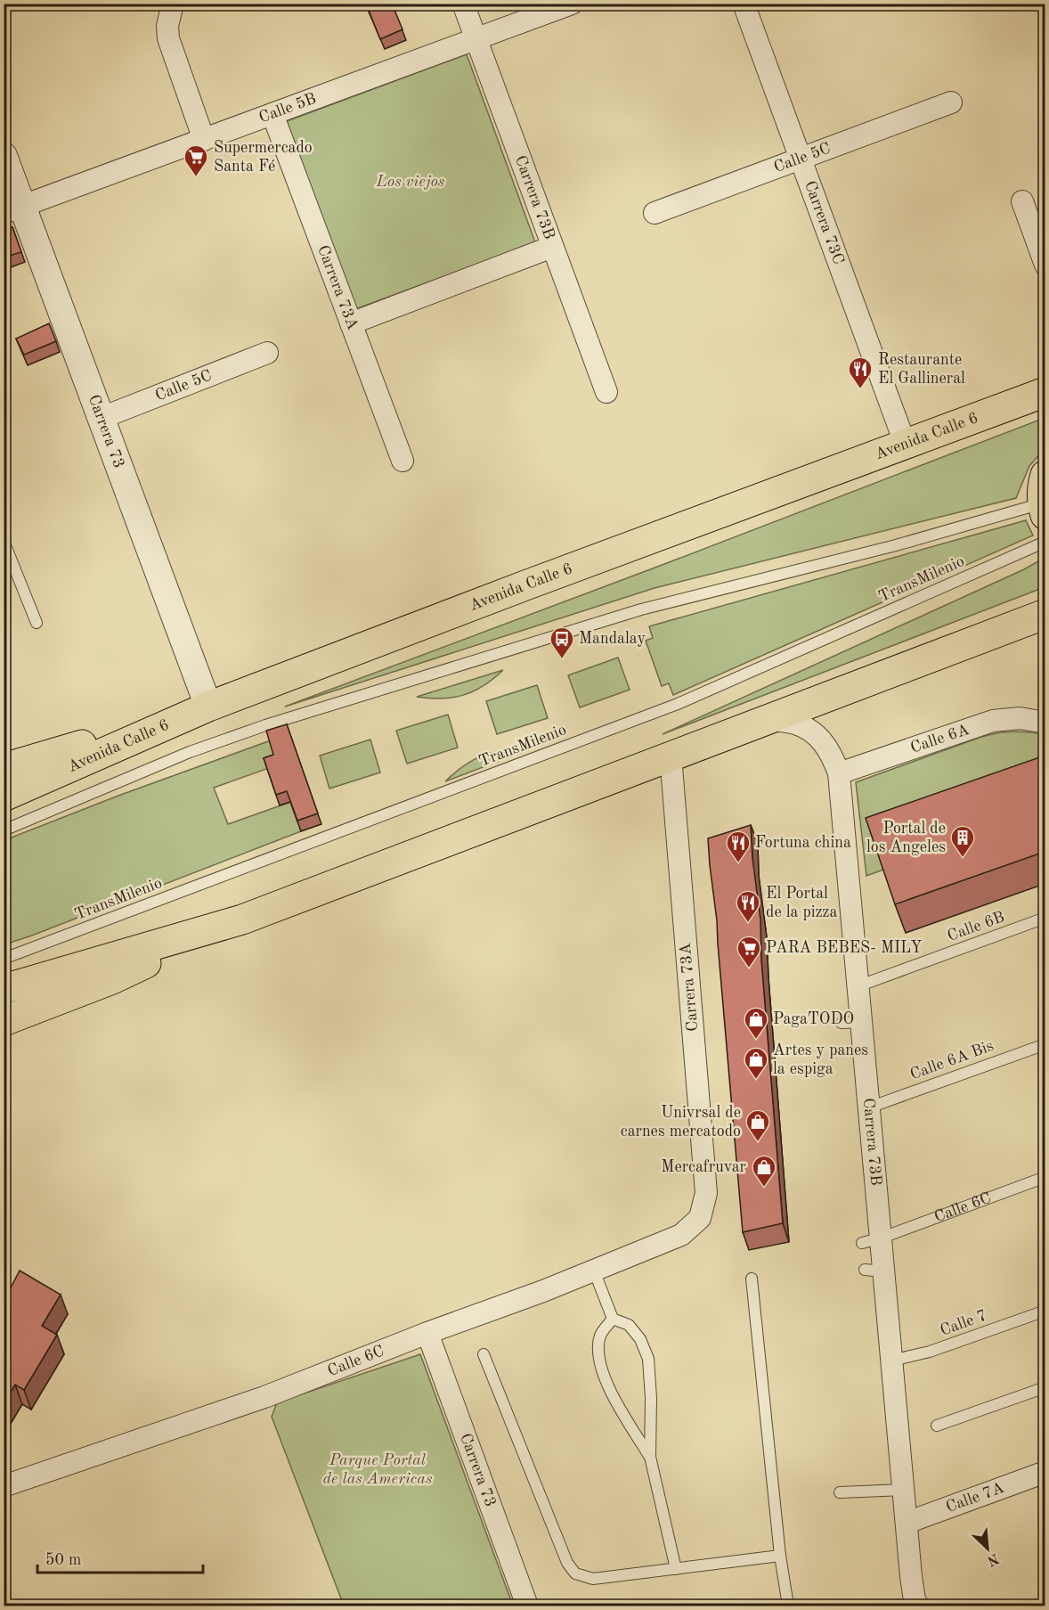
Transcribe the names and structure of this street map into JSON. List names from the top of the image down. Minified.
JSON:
{"streets":{"highway":["Avenida Calle 6"],"street":["Calle 5B","Calle 5C","Carrera 73B","Carrera 73C","Carrera 73A","Carrera 73","Calle 6A","Calle 6C","Calle 7A"],"lane":["TransMilenio","Calle 6B","Calle 6A Bis","Calle 7"]},"crossings":[["Calle 5B","Carrera 73B"],["Calle 5B","Carrera 73A"],["Calle 5B","Carrera 73"],["Calle 5C","Carrera 73C"],["Calle 5C","Carrera 73"],["Carrera 73B","Calle 6A"],["Carrera 73B","Calle 6B"],["Carrera 73B","Calle 6A Bis"],["Carrera 73B","Calle 6C"],["Carrera 73B","Calle 7"],["Carrera 73B","Calle 7A"],["Carrera 73C","Avenida Calle 6"],["Carrera 73A","Calle 6C"],["Carrera 73","Avenida Calle 6"],["Carrera 73","Calle 6C"]],"parks":["Los viejos","Parque Portal de las Americas"],"places":{"supermarket":["Supermercado Santa Fé","PARA BEBES- MILY"],"restaurant":["Restaurante El Gallineral","Fortuna china","El Portal de la pizza"],"bus stop":["Mandalay"],"building":["Portal de los Angeles"],"shop":["PagaTODO","Artes y panes la espiga","Univrsal de carnes mercatodo","Mercafruvar"]},"scale_bar":"50 m","north":"bottom right"}
